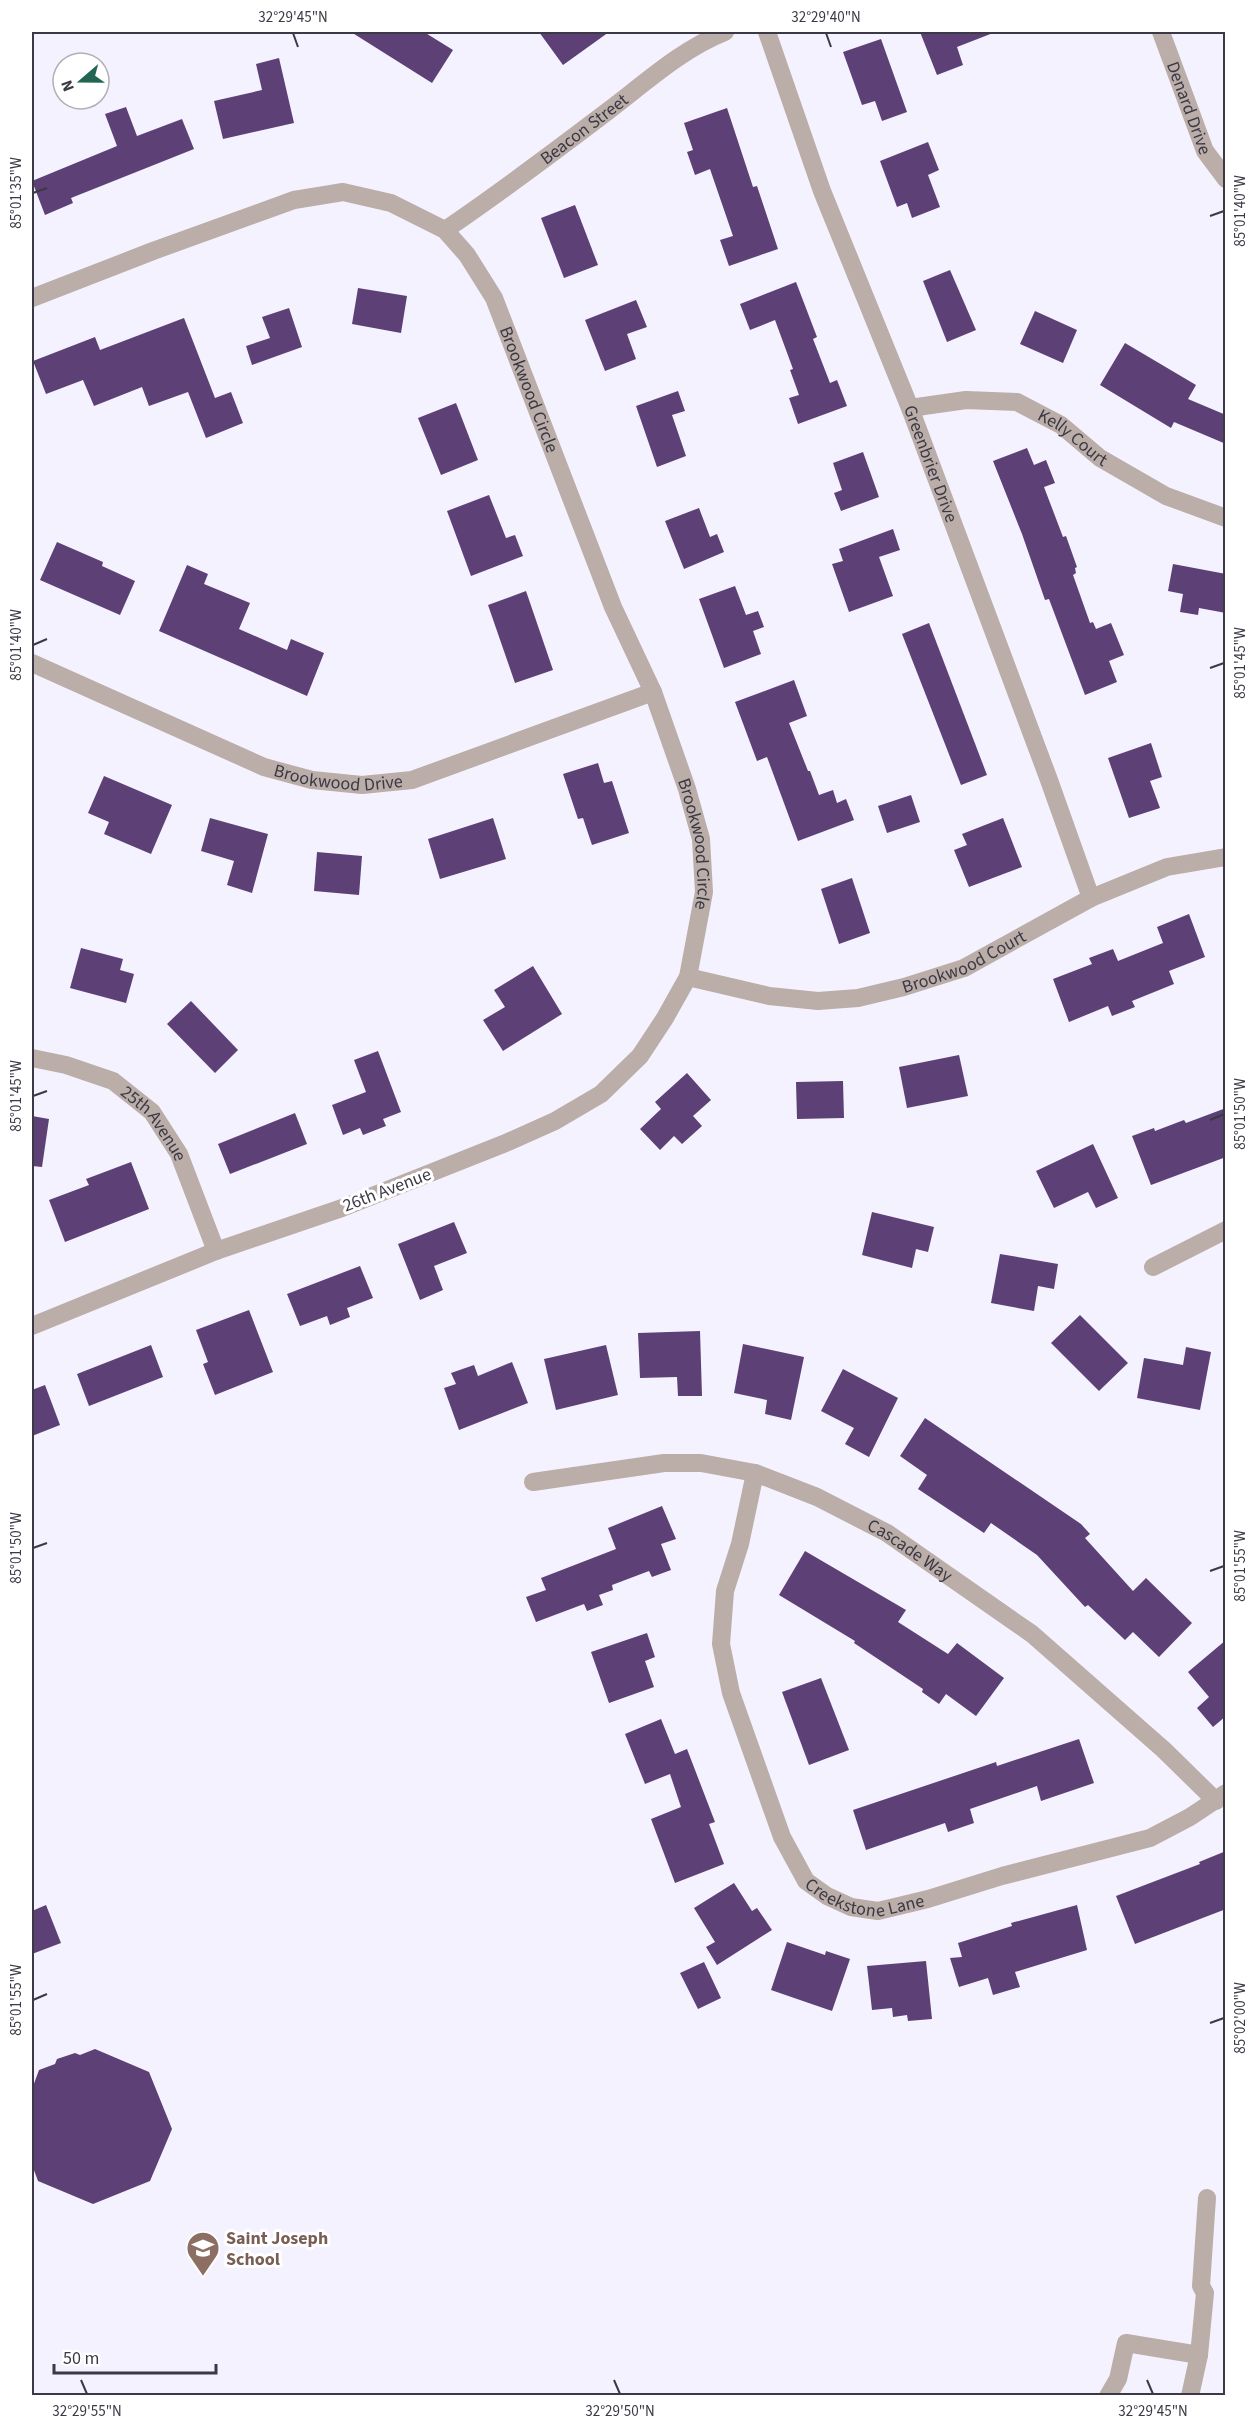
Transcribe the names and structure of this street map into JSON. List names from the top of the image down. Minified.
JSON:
{"streets":{"street":["Denard Drive","Beacon Street","Brookwood Circle","Kelly Court","Greenbrier Drive","Brookwood Drive","Brookwood Court","25th Avenue","26th Avenue","Cascade Way","Creekstone Lane"]},"crossings":[["Beacon Street","Brookwood Circle"],["Brookwood Circle","Brookwood Drive"],["Brookwood Circle","Brookwood Court"],["Brookwood Circle","26th Avenue"],["Kelly Court","Greenbrier Drive"],["Greenbrier Drive","Brookwood Court"],["Brookwood Court","26th Avenue"],["25th Avenue","26th Avenue"],["Cascade Way","Creekstone Lane"]],"places":{"school or university":["Saint Joseph School"]},"scale_bar":"50 m","north":"left","coordinates":["32°29'45\"N","32°29'40\"N","85°01'35\"W","85°01'40\"W","85°01'45\"W","85°01'50\"W","85°01'55\"W","85°02'00\"W","32°29'55\"N","32°29'50\"N"]}
